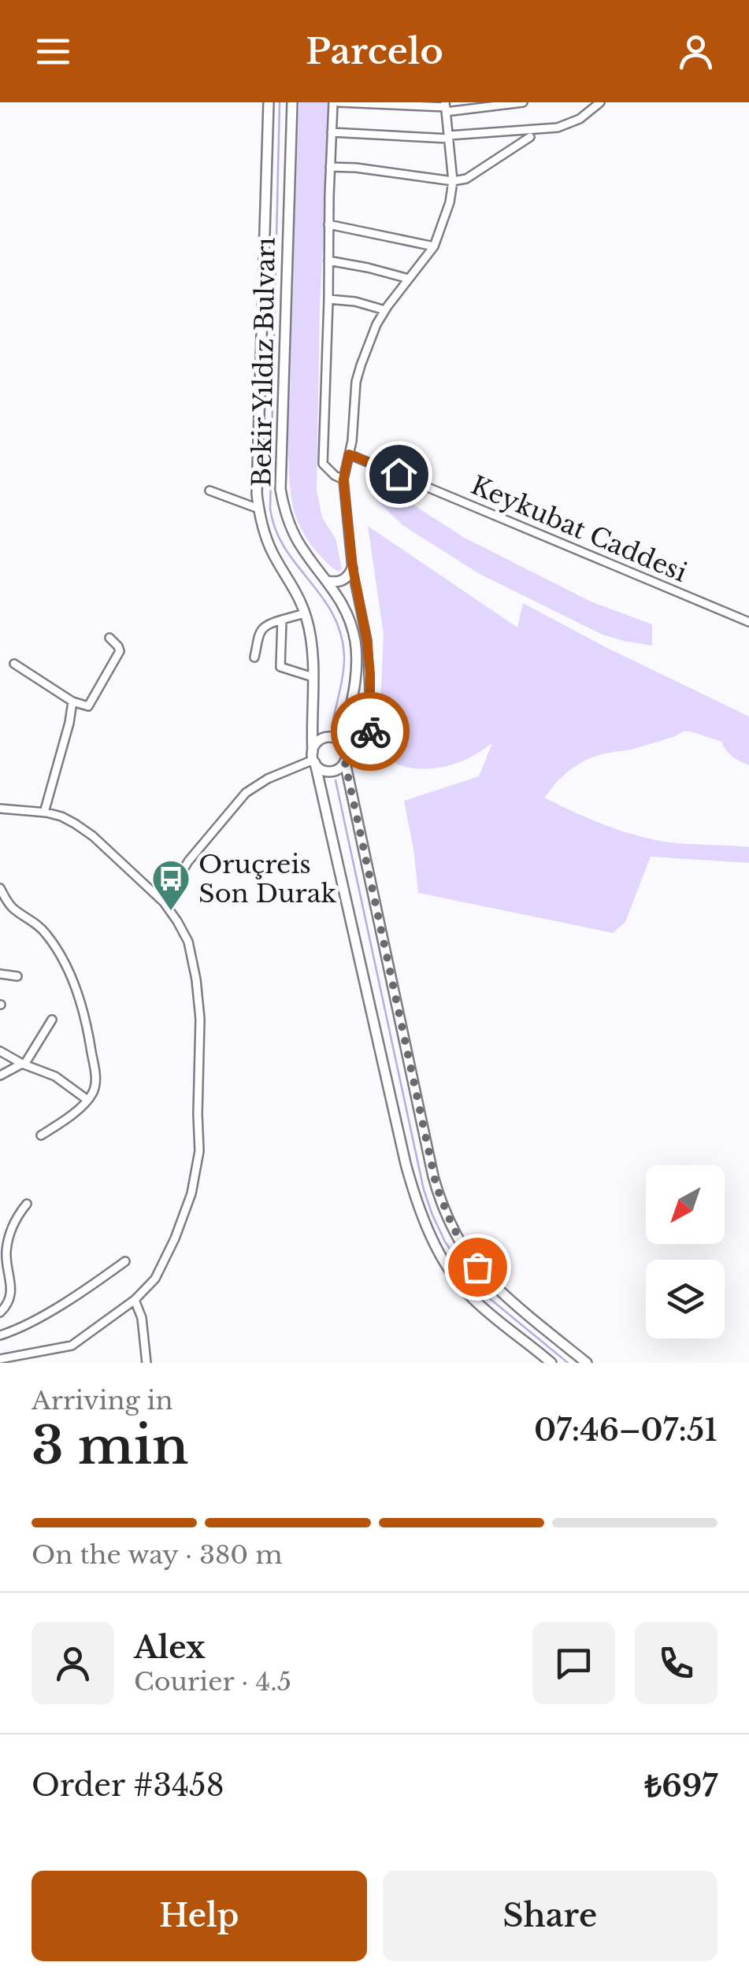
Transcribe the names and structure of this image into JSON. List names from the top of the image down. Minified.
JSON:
{"streets":{"main road":["Bekir Yıldız Bulvarı"],"street":["Keykubat Caddesi"]},"places":{"bus stop":["Oruçreis Son Durak"]},"north":"bottom left","page":{"header":"Parcelo","heading":["3 min","Arriving in","07:46–07:51"],"panel":["Alex","Courier · 4.5","Order #3458","₺697"],"bar":"On the way · 380 m","buttons":["Help","Share"]}}
